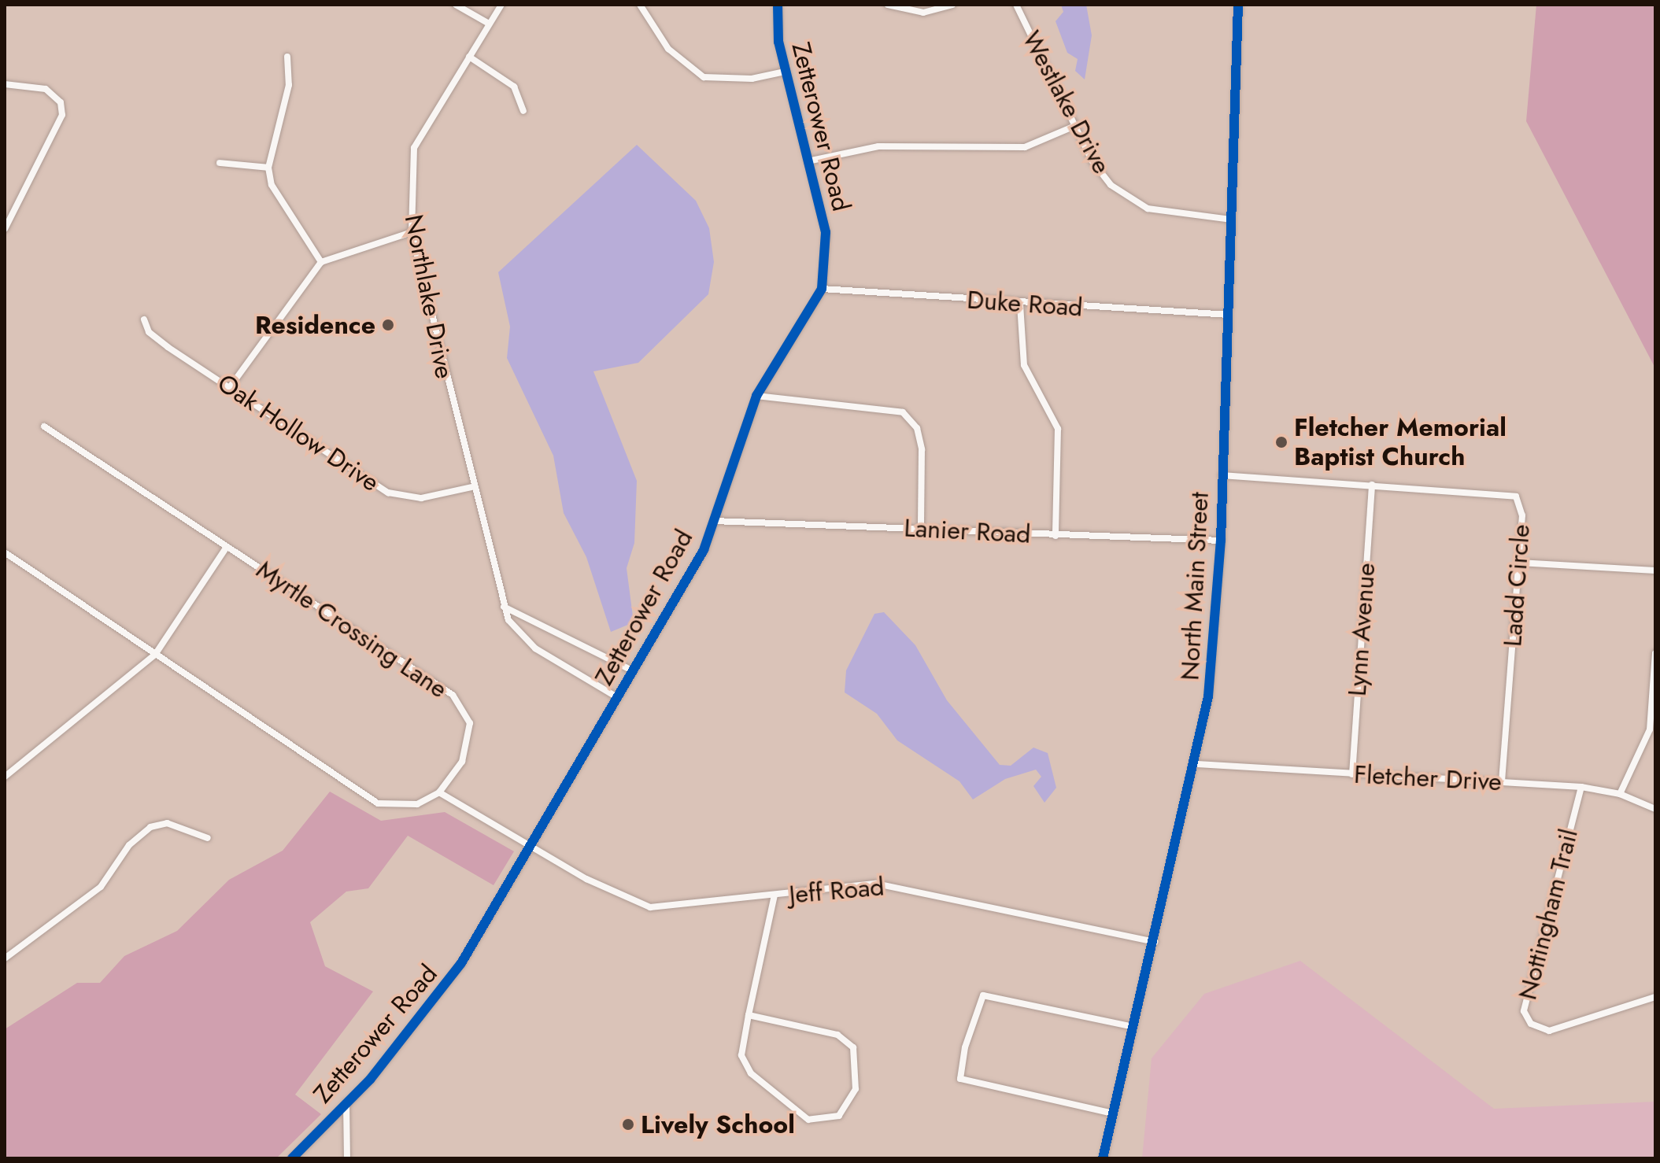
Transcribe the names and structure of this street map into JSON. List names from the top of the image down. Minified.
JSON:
{"streets":{"street":["Westlake Drive","Zetterower Road","Northlake Drive","Duke Road","Oak Hollow Drive","Lanier Road","Ladd Circle","North Main Street","Myrtle Crossing Lane","Lynn Avenue","Fletcher Drive","Jeff Road","Nottingham Trail"]},"crossings":[["Westlake Drive","North Main Street"],["Zetterower Road","Northlake Drive"],["Zetterower Road","Duke Road"],["Zetterower Road","Lanier Road"],["Zetterower Road","Jeff Road"],["Northlake Drive","Oak Hollow Drive"],["Duke Road","North Main Street"],["Lanier Road","North Main Street"],["Ladd Circle","North Main Street"],["Ladd Circle","Lynn Avenue"],["Ladd Circle","Fletcher Drive"],["North Main Street","Fletcher Drive"],["North Main Street","Jeff Road"],["Myrtle Crossing Lane","Jeff Road"],["Lynn Avenue","Fletcher Drive"],["Fletcher Drive","Nottingham Trail"]],"places":["Residence","Fletcher Memorial Baptist Church","Lively School"]}
